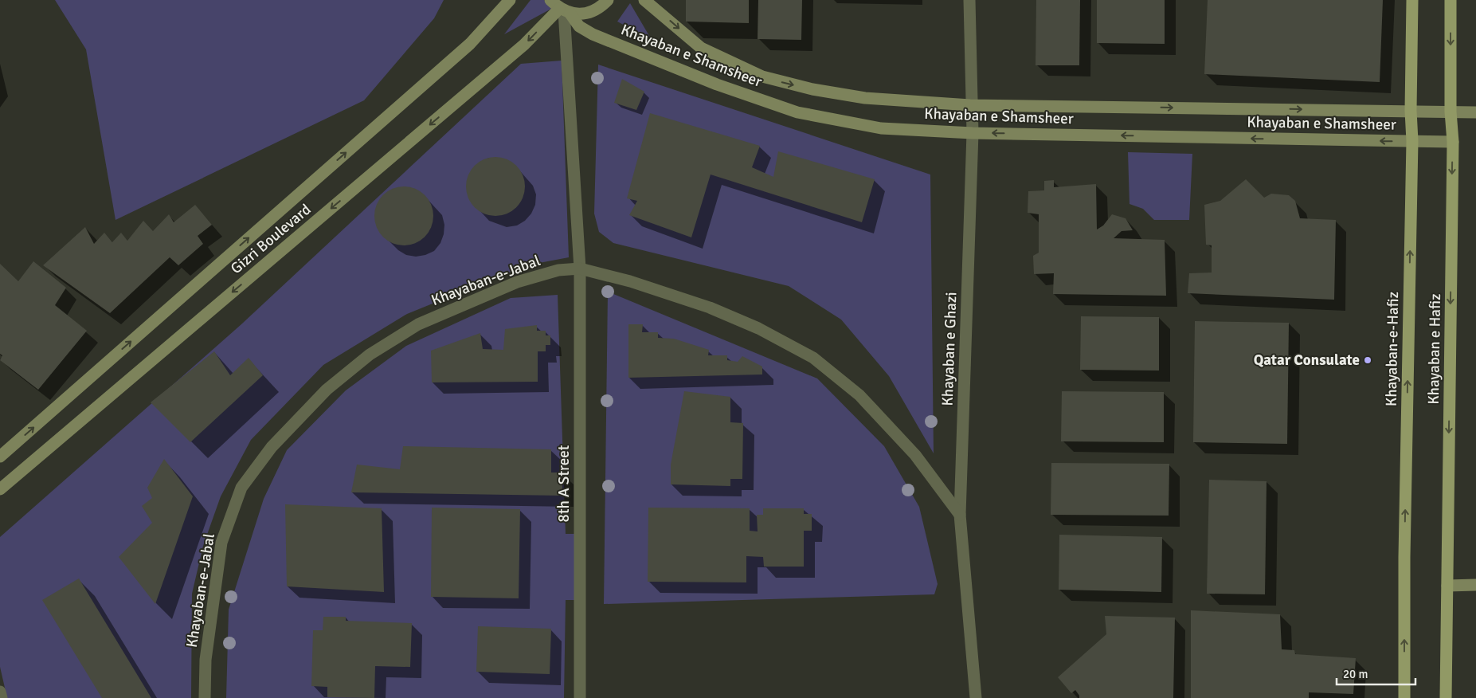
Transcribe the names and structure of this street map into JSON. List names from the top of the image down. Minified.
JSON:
{"streets":{"main road":["Khayaban e Shamsheer","Gizri Boulevard","Khayaban-e-Hafiz","Khayaban e Hafiz"],"street":["Khayaban-e-Jabal","Khayaban e Ghazi","8th A Street"]},"crossings":[["Khayaban e Shamsheer","Gizri Boulevard"],["Khayaban e Shamsheer","Khayaban e Ghazi"],["Khayaban e Shamsheer","Khayaban-e-Hafiz"],["Khayaban e Shamsheer","Khayaban e Hafiz"],["Khayaban e Shamsheer","8th A Street"],["Gizri Boulevard","8th A Street"],["Khayaban-e-Jabal","Khayaban e Ghazi"],["Khayaban-e-Jabal","8th A Street"]],"one_way":["Khayaban-e-Hafiz","Khayaban e Hafiz"],"places":["Qatar Consulate"],"scale_bar":"20 m"}
